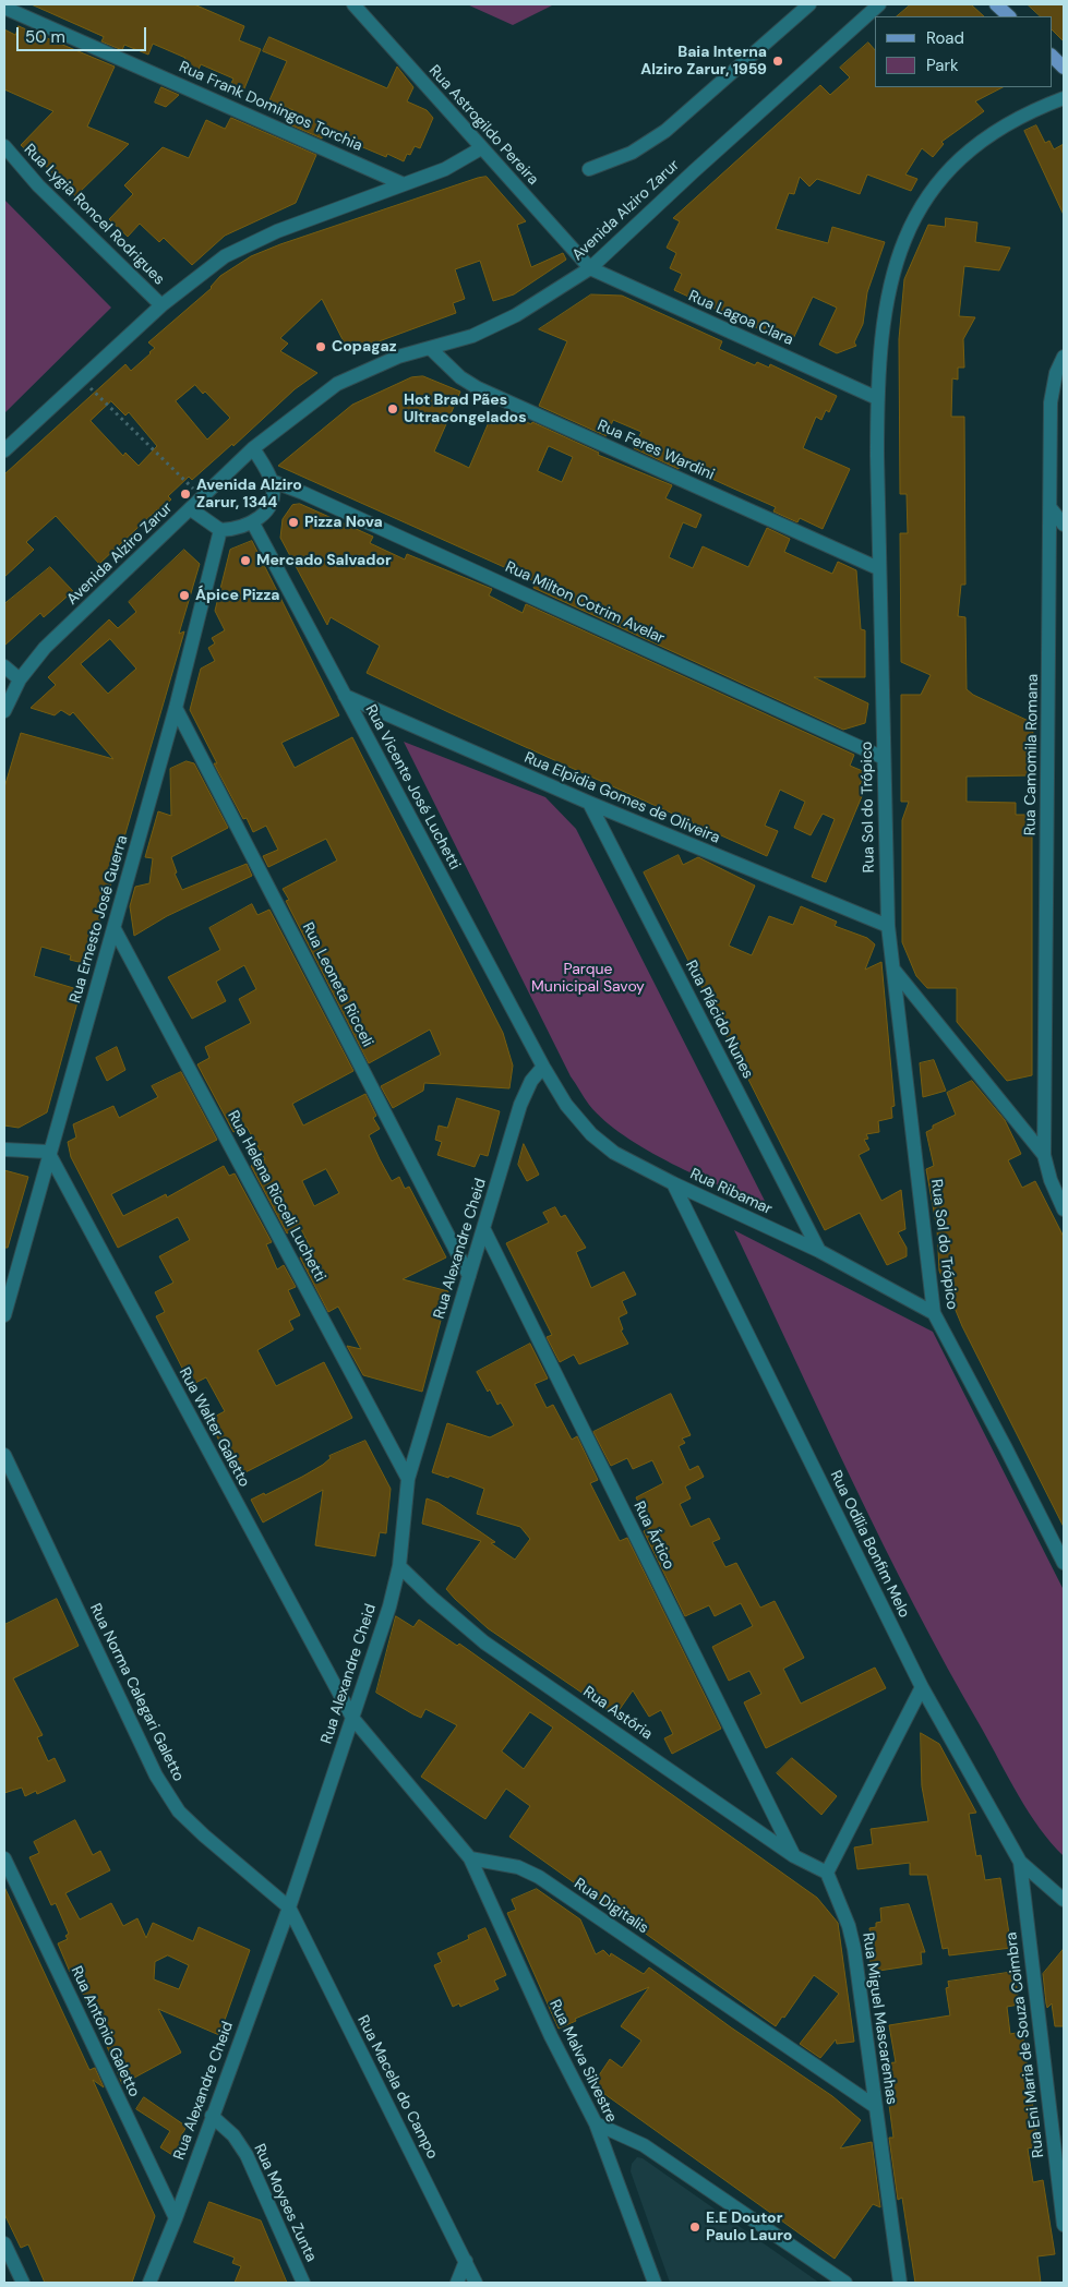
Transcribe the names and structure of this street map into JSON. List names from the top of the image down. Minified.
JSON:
{"streets":{"street":["Rua Frank Domingos Torchia","Rua Astrogildo Pereira","Avenida Alziro Zarur","Rua Lygia Roncel Rodrigues","Rua Lagoa Clara","Rua Feres Wardini","Rua Milton Cotrim Avelar","Rua Camomila Romana","Rua Vicente José Luchetti","Rua Elpídia Gomes de Oliveira","Rua Sol do Trópico","Rua Ernesto José Guerra","Rua Leoneta Ricceli","Rua Plácido Nunes","Rua Ribamar","Rua Helena Ricceli Luchetti","Rua Alexandre Cheid","Rua Walter Galetto","Rua Ártico","Rua Odília Bonfim Melo","Rua Norma Calegari Galetto","Rua Astória","Rua Digitalis","Rua Miguel Mascarenhas","Rua Antônio Galetto","Rua Eni Maria de Souza Coimbra","Rua Malva Silvestre","Rua Macela do Campo","Rua Moyses Zunta"]},"crossings":[["Rua Astrogildo Pereira","Avenida Alziro Zarur"],["Rua Astrogildo Pereira","Rua Lagoa Clara"],["Avenida Alziro Zarur","Rua Lagoa Clara"],["Avenida Alziro Zarur","Rua Feres Wardini"],["Rua Lagoa Clara","Rua Sol do Trópico"],["Rua Feres Wardini","Rua Sol do Trópico"],["Rua Milton Cotrim Avelar","Rua Sol do Trópico"],["Rua Vicente José Luchetti","Rua Elpídia Gomes de Oliveira"],["Rua Vicente José Luchetti","Rua Ribamar"],["Rua Vicente José Luchetti","Rua Alexandre Cheid"],["Rua Elpídia Gomes de Oliveira","Rua Sol do Trópico"],["Rua Elpídia Gomes de Oliveira","Rua Plácido Nunes"],["Rua Sol do Trópico","Rua Ribamar"],["Rua Ernesto José Guerra","Rua Leoneta Ricceli"],["Rua Ernesto José Guerra","Rua Helena Ricceli Luchetti"],["Rua Ernesto José Guerra","Rua Walter Galetto"],["Rua Leoneta Ricceli","Rua Alexandre Cheid"],["Rua Plácido Nunes","Rua Ribamar"],["Rua Ribamar","Rua Alexandre Cheid"],["Rua Ribamar","Rua Odília Bonfim Melo"],["Rua Helena Ricceli Luchetti","Rua Alexandre Cheid"],["Rua Alexandre Cheid","Rua Walter Galetto"],["Rua Alexandre Cheid","Rua Ártico"],["Rua Alexandre Cheid","Rua Norma Calegari Galetto"],["Rua Alexandre Cheid","Rua Astória"],["Rua Alexandre Cheid","Rua Antônio Galetto"],["Rua Alexandre Cheid","Rua Macela do Campo"],["Rua Alexandre Cheid","Rua Moyses Zunta"],["Rua Ártico","Rua Astória"],["Rua Odília Bonfim Melo","Rua Eni Maria de Souza Coimbra"],["Rua Norma Calegari Galetto","Rua Macela do Campo"],["Rua Astória","Rua Miguel Mascarenhas"],["Rua Digitalis","Rua Miguel Mascarenhas"],["Rua Digitalis","Rua Malva Silvestre"]],"parks":["Parque Municipal Savoy"],"places":["Baia Interna Alziro Zarur, 1959","Copagaz","Hot Brad Pães Ultracongelados","Avenida Alziro Zarur, 1344","Pizza Nova","Mercado Salvador","Ápice Pizza","E.E Doutor Paulo Lauro"],"legend":["Road","Park"],"scale_bar":"50 m"}
